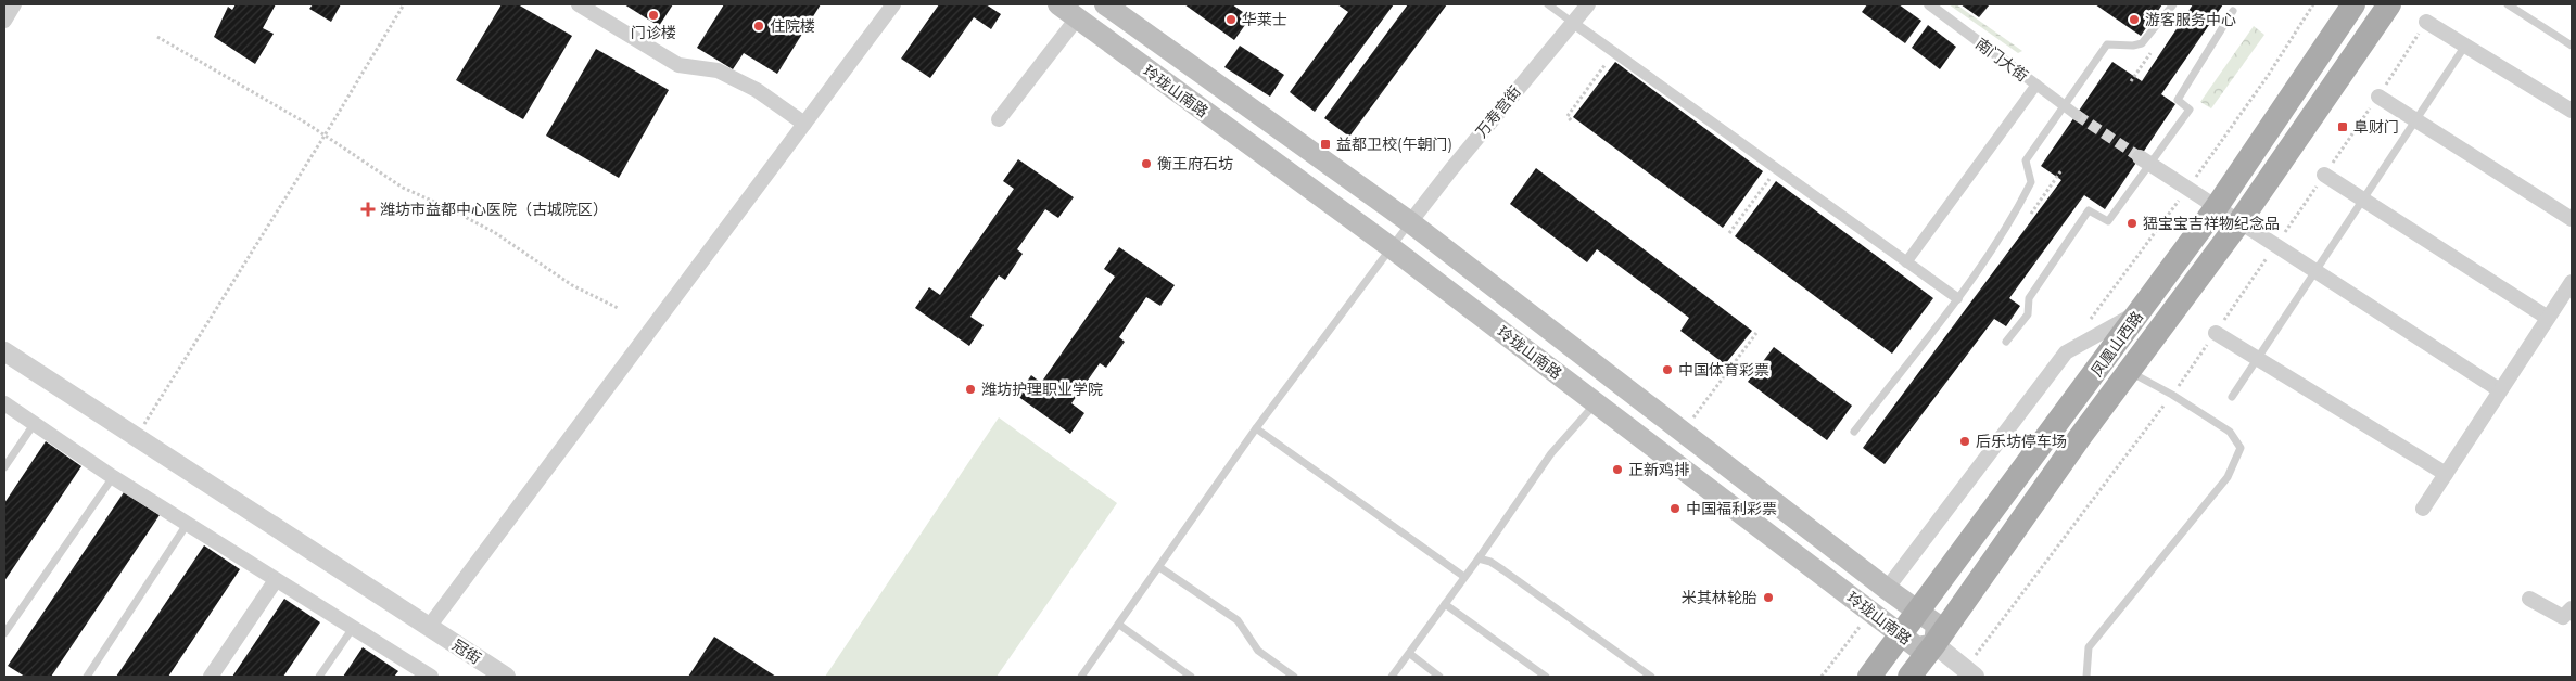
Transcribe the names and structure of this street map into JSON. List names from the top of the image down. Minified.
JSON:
{"streets":{"main road":["玲珑山南路","凤凰山西路"],"street":["南门大街","万寿宫街","冠街"]},"crossings":[["玲珑山南路","万寿宫街"],["玲珑山南路","凤凰山西路"]],"places":{"other":["门诊楼","华莱士","游客服务中心","住院楼","衡王府石坊","峱宝宝吉祥物纪念品","中国体育彩票","潍坊护理职业学院","后乐坊停车场","正新鸡排","中国福利彩票","米其林轮胎"],"transit":["阜财门","益都卫校(午朝门)"],"health":["潍坊市益都中心医院（古城院区）"]}}
